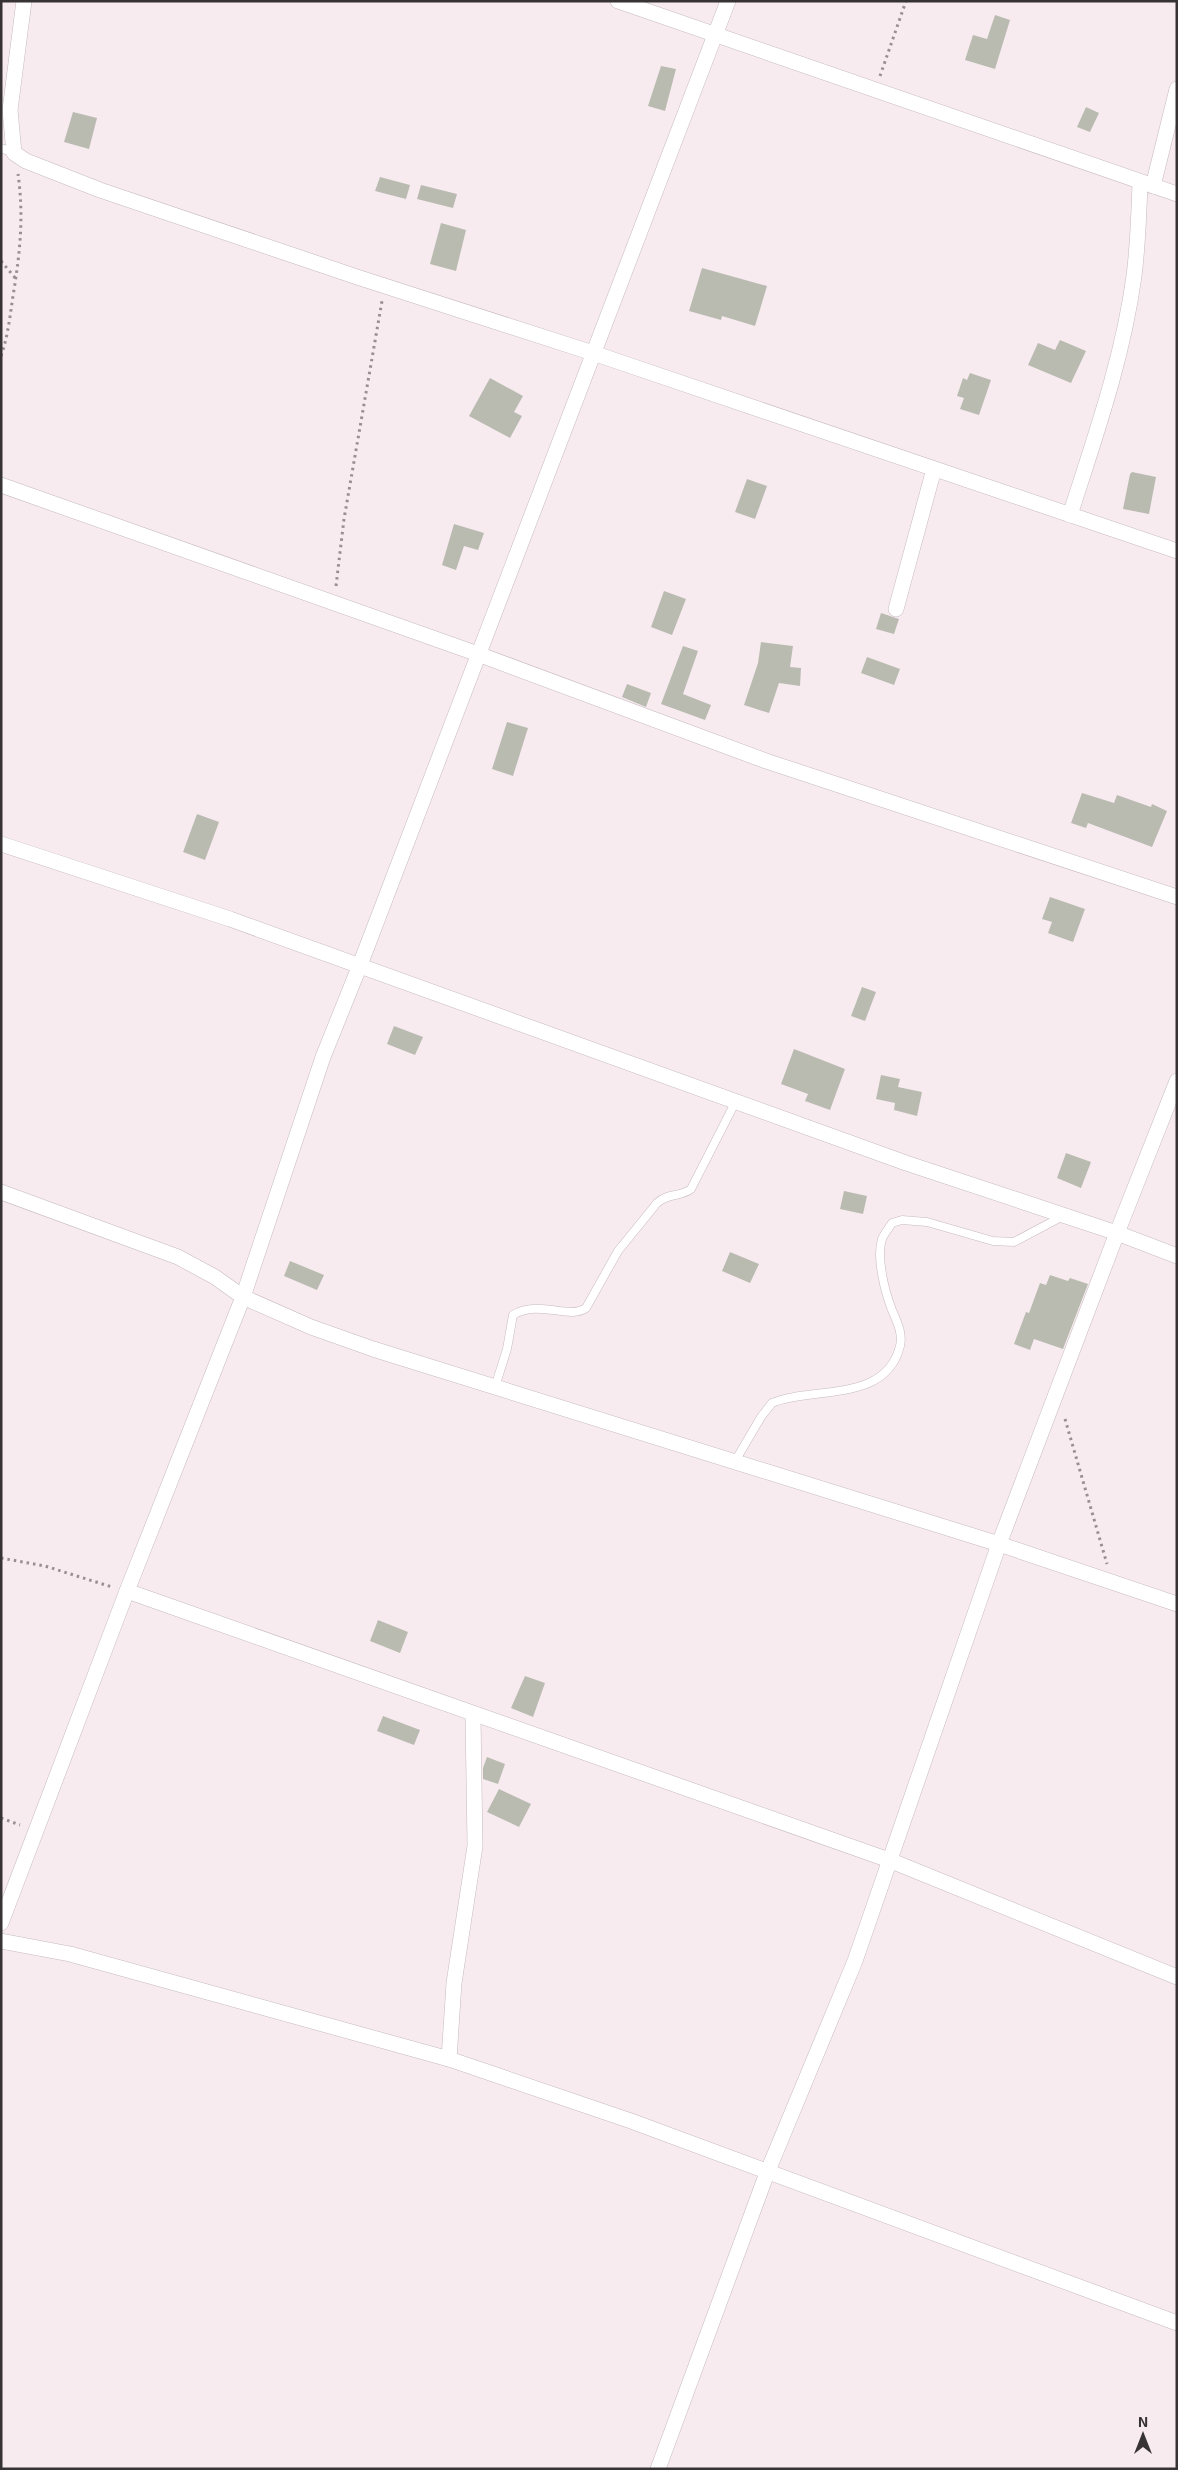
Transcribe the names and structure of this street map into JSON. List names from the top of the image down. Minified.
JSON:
{"north":"top"}
